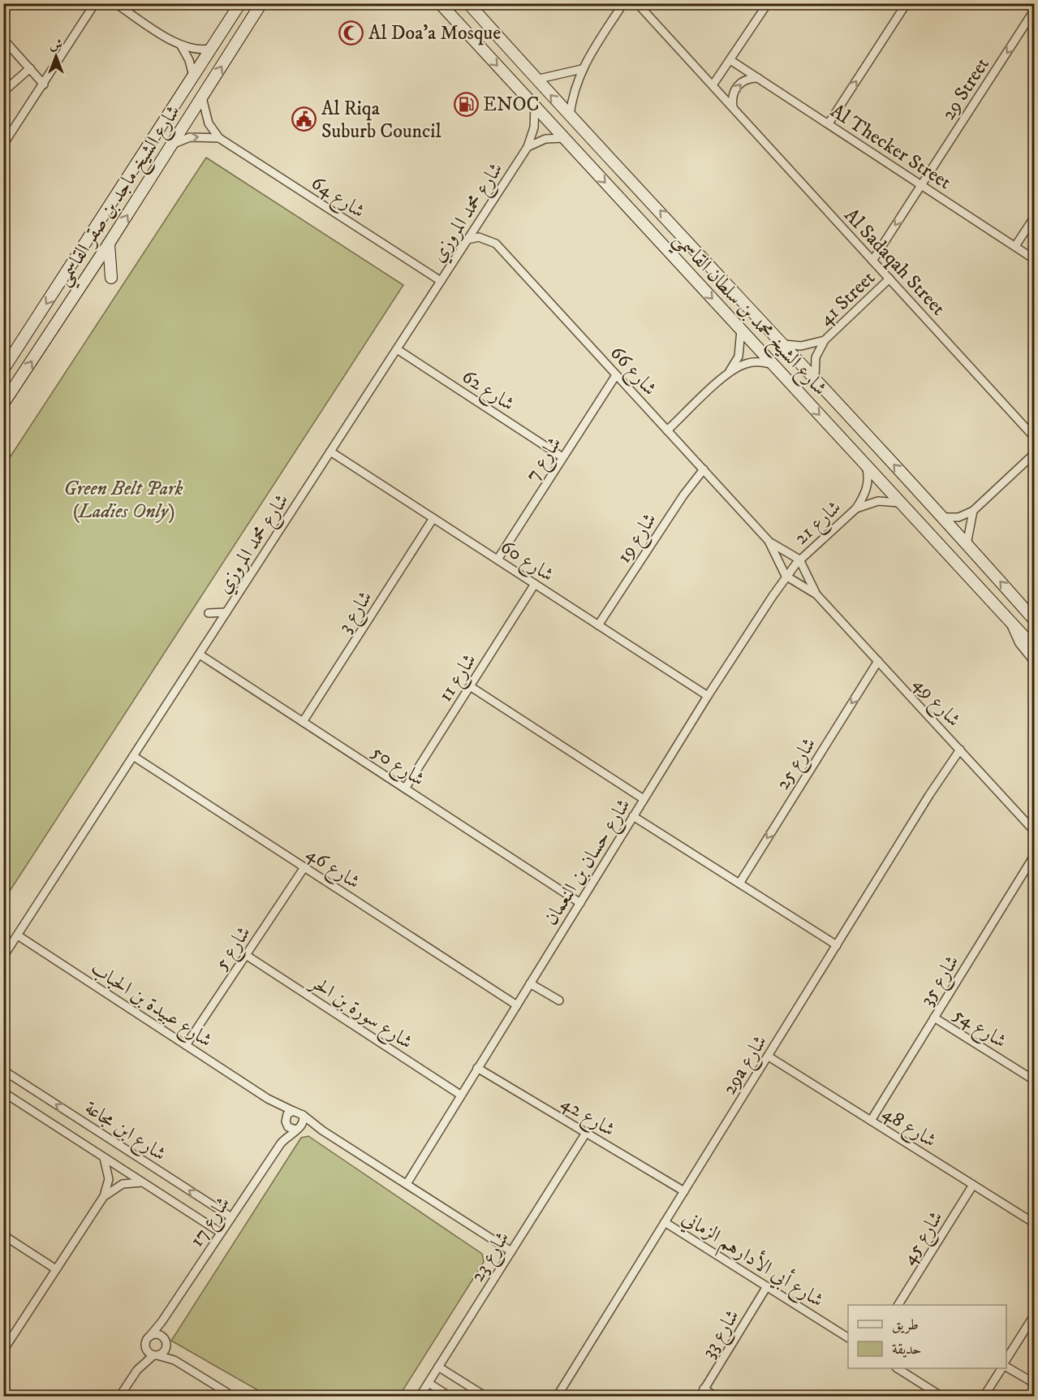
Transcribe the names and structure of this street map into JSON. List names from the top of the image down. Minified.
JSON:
{"streets":{"main road":["شارع الشيخ ماجد بن صقر القاسمي","شارع الشيخ محمد بن سلطان القاسمي"],"street":["29 Street","Al Thecker Street","شارع 64","شارع محمد المروزي","Al Sadaqah Street","41 Street","شارع 66","شارع 62","شارع 7","شارع 21","شارع 19","شارع 60","شارع 3","شارع 11","شارع 49","شارع 25","شارع 50","شارع حسان بن النعمان","شارع 46","شارع 5","شارع 35","شارع عبيدة بن الحباب","شارع سورة بن الحر","شارع 54","29a شارع","شارع 42","شارع 48","شارع ابن مجاعة","شارع 17","شارع 45","شارع 23","شارع أبي الأدارهم الزماني","شارع 33"]},"crossings":[["29 Street","Al Thecker Street"],["29 Street","Al Sadaqah Street"],["شارع الشيخ ماجد بن صقر القاسمي","شارع 64"],["شارع 64","شارع محمد المروزي"],["شارع محمد المروزي","شارع الشيخ محمد بن سلطان القاسمي"],["شارع محمد المروزي","شارع 66"],["شارع محمد المروزي","شارع 62"],["شارع محمد المروزي","شارع 60"],["شارع محمد المروزي","شارع 50"],["شارع محمد المروزي","شارع 46"],["شارع محمد المروزي","شارع عبيدة بن الحباب"],["Al Sadaqah Street","41 Street"],["41 Street","شارع الشيخ محمد بن سلطان القاسمي"],["شارع الشيخ محمد بن سلطان القاسمي","شارع 21"],["شارع 66","شارع 7"],["شارع 66","شارع 21"],["شارع 66","شارع 19"],["شارع 66","شارع 49"],["شارع 66","شارع حسان بن النعمان"],["شارع 62","شارع 7"],["شارع 7","شارع 60"],["شارع 21","شارع 49"],["شارع 21","شارع حسان بن النعمان"],["شارع 19","شارع 60"],["شارع 60","شارع 3"],["شارع 60","شارع 11"],["شارع 60","شارع حسان بن النعمان"],["شارع 3","شارع 50"],["شارع 11","شارع 50"],["شارع 49","شارع 25"],["شارع 49","شارع حسان بن النعمان"],["شارع 49","29a شارع"],["شارع 50","شارع حسان بن النعمان"],["شارع حسان بن النعمان","شارع 46"],["شارع حسان بن النعمان","شارع سورة بن الحر"],["شارع حسان بن النعمان","شارع 42"],["شارع 46","شارع 5"],["شارع 5","شارع عبيدة بن الحباب"],["شارع 5","شارع سورة بن الحر"],["شارع 35","شارع 54"],["شارع 35","شارع 48"],["شارع عبيدة بن الحباب","شارع 17"],["29a شارع","شارع 42"],["29a شارع","شارع 48"],["29a شارع","شارع أبي الأدارهم الزماني"],["شارع 42","شارع 23"],["شارع 48","شارع 45"],["شارع ابن مجاعة","شارع 17"],["شارع أبي الأدارهم الزماني","شارع 33"]],"one_way":["29 Street","شارع 25"],"parks":["Green Belt Park (Ladies Only)"],"places":{"mosque":["Al Doa'a Mosque"],"fuel station":["ENOC"],"public building":["Al Riqa Suburb Council"]},"legend":["طريق","حديقة"],"north":"top"}
